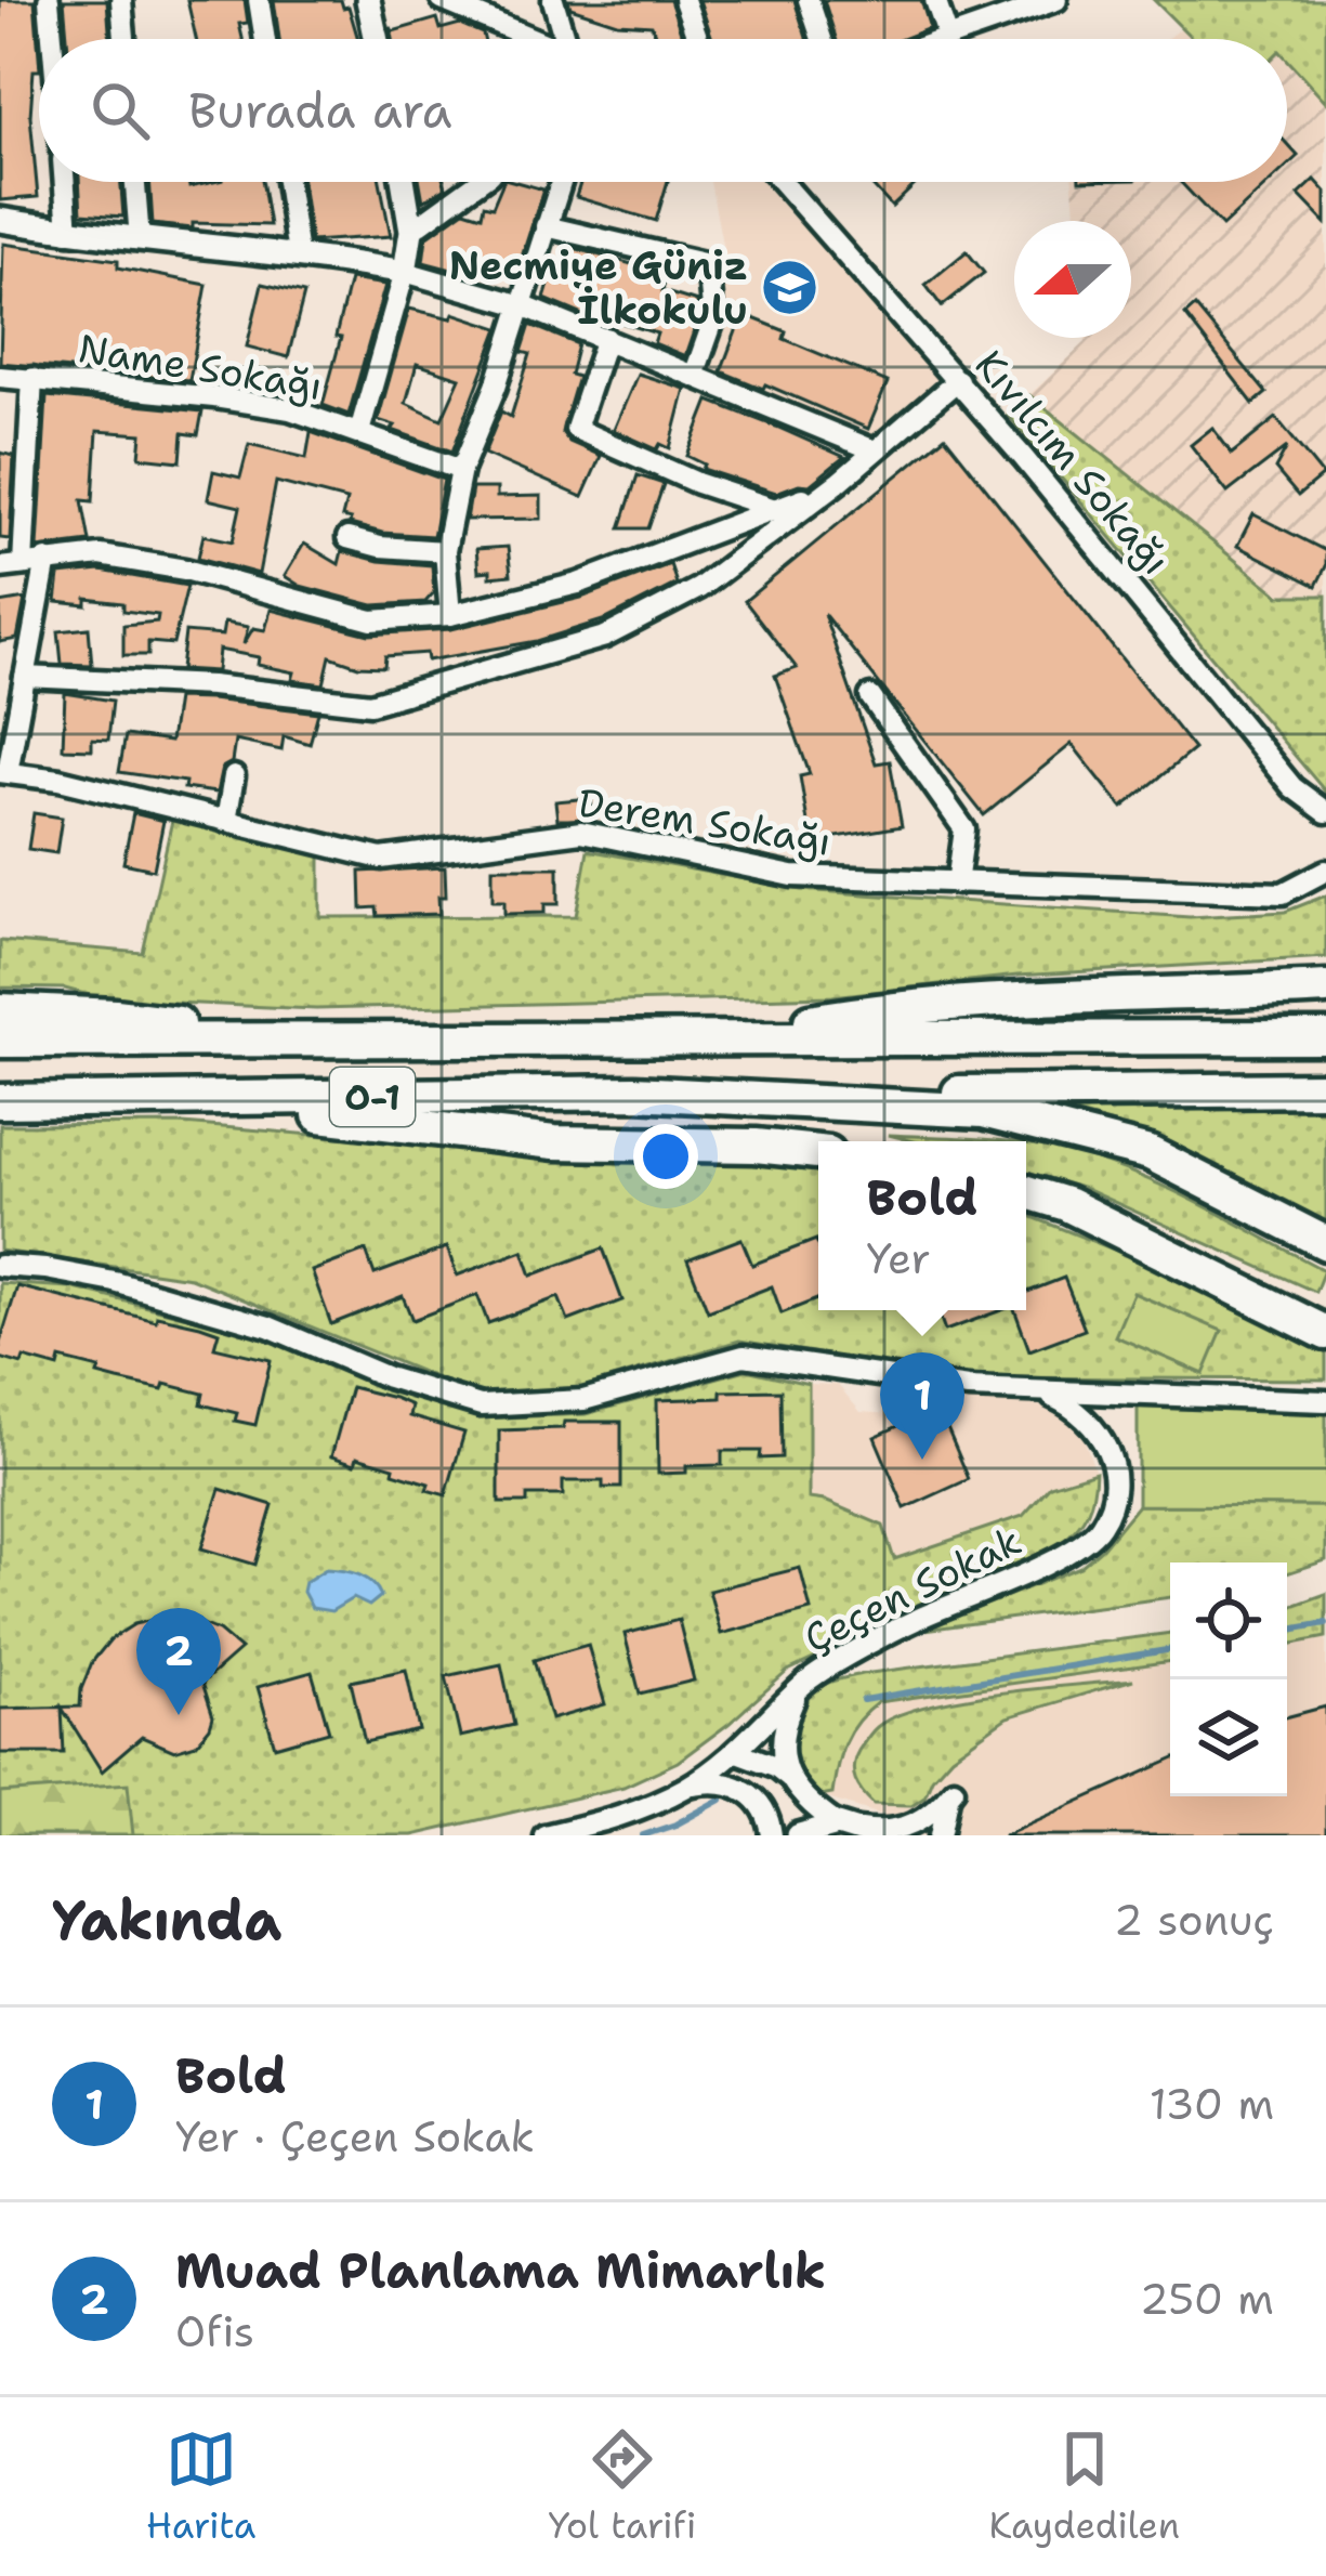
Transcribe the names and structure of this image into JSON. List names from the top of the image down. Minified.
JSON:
{"streets":{"highway":["O-1"],"street":["Name Sokağı","Kıvılcım Sokağı","Derem Sokağı","Çeçen Sokak"]},"places":{"school or university":["Necmiye Güniz İlkokulu"]},"north":"left","page":{"search":"Burada ara","popup":["Bold","Yer"],"pins":["1","2"],"heading":["Yakında","2 sonuç"],"list":[{"mark":"1","name":"Bold","note":"Yer · Çeçen Sokak","value":"130 m"},{"mark":"2","name":"Muad Planlama Mimarlık","note":"Ofis","value":"250 m"}],"nav":["Harita","Yol tarifi","Kaydedilen"]}}
